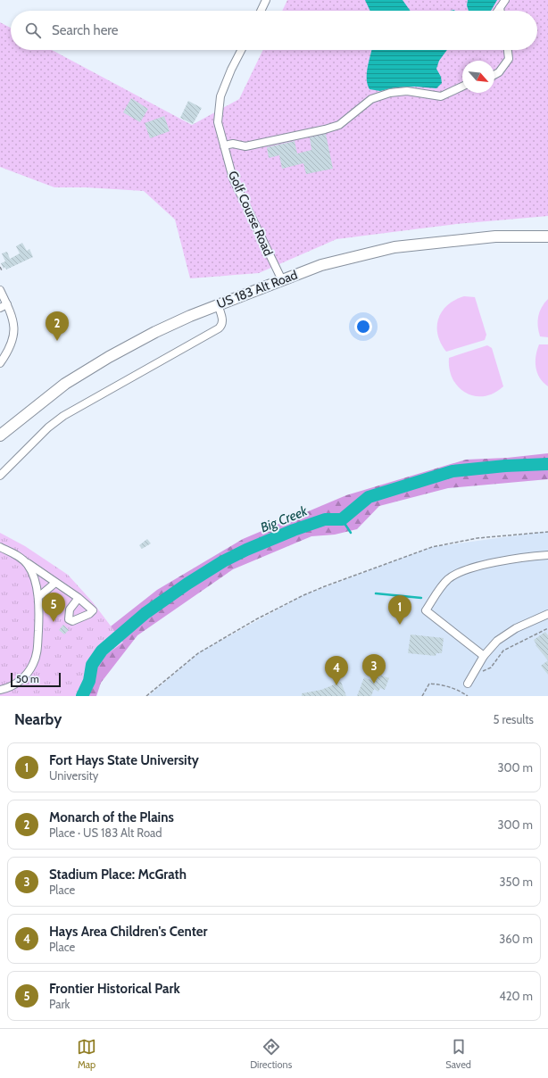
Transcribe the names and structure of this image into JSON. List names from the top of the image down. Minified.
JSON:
{"streets":{"highway":["US 183 Alt Road"],"street":["Golf Course Road"]},"crossings":[["Golf Course Road","US 183 Alt Road"]],"water":["Big Creek"],"scale_bar":"50 m","north":"bottom right","page":{"search":"Search here","pins":["2","5","1","3","4"],"scale":"50 m","heading":["Nearby","5 results"],"list":[{"mark":"1","name":"Fort Hays State University","note":"University","value":"300 m"},{"mark":"2","name":"Monarch of the Plains","note":"Place · US 183 Alt Road","value":"300 m"},{"mark":"3","name":"Stadium Place: McGrath","note":"Place","value":"350 m"},{"mark":"4","name":"Hays Area Children's Center","note":"Place","value":"360 m"},{"mark":"5","name":"Frontier Historical Park","note":"Park","value":"420 m"}],"nav":["Map","Directions","Saved"]}}
